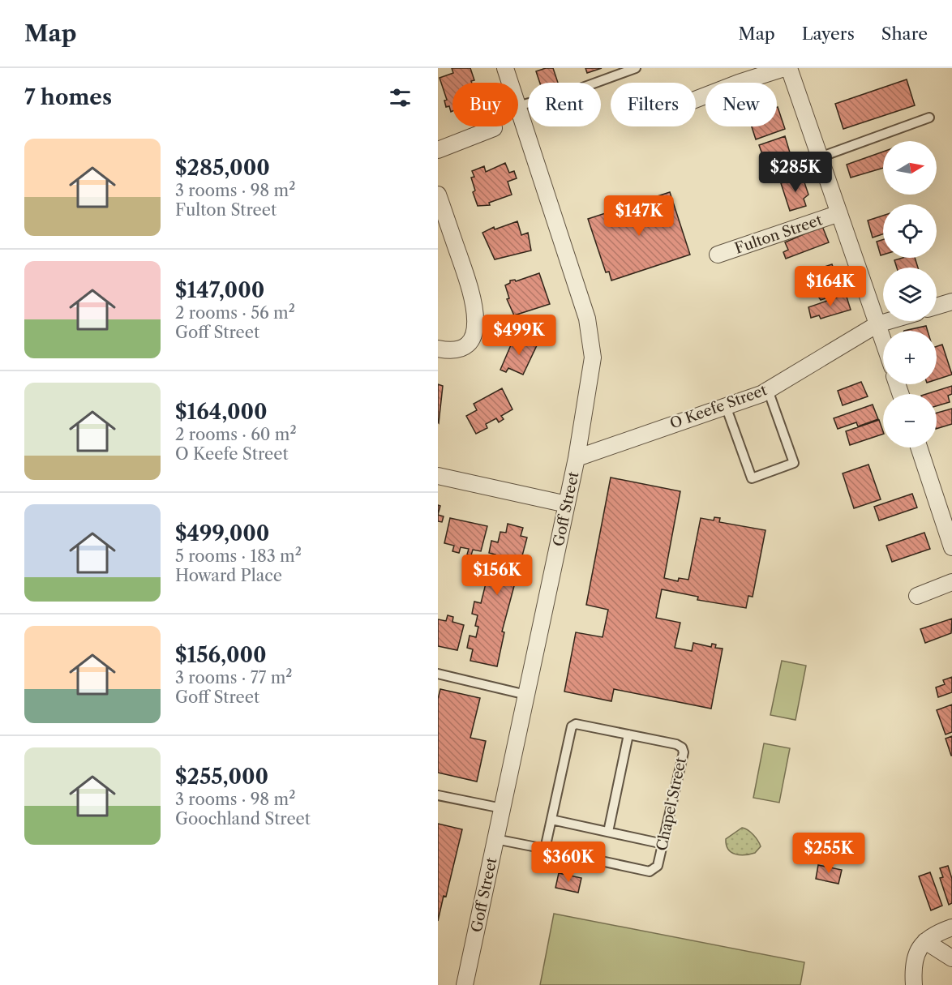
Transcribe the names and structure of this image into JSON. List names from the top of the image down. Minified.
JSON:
{"streets":{"street":["Fulton Street","O Keefe Street","Goff Street"],"lane":["Chapel Street"]},"crossings":[["O Keefe Street","Goff Street"],["Goff Street","Chapel Street"]],"north":"right","page":{"header":"Map","nav":["Map","Layers","Share"],"heading":"7 homes","chip":["Buy","Rent","Filters","New"],"list":[{"name":"$285,000","note":"3 rooms · 98 m² · Fulton Street"},{"name":"$147,000","note":"2 rooms · 56 m² · Goff Street"},{"name":"$164,000","note":"2 rooms · 60 m² · O Keefe Street"},{"name":"$499,000","note":"5 rooms · 183 m² · Howard Place"},{"name":"$156,000","note":"3 rooms · 77 m² · Goff Street"},{"name":"$255,000","note":"3 rooms · 98 m² · Goochland Street"}],"map_buttons":["+","−"],"price":["$285K","$147K","$164K","$499K","$156K","$255K","$360K"]}}
